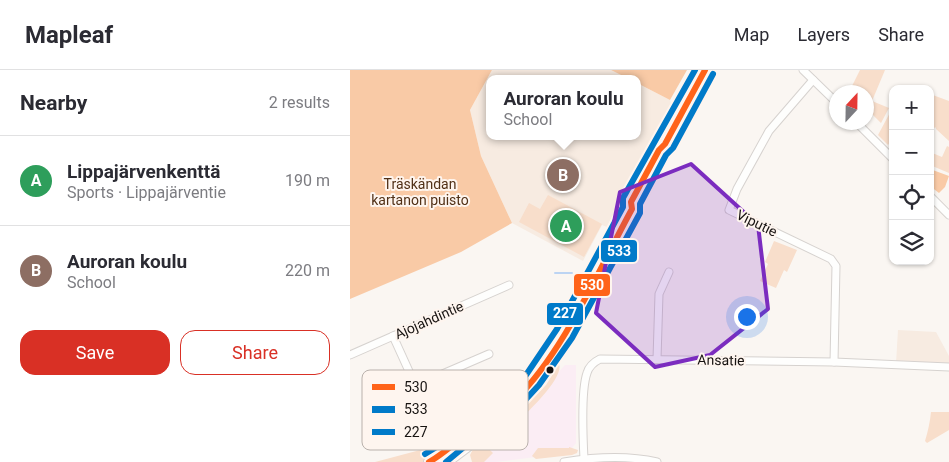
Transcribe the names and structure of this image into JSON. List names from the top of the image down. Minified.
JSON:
{"streets":{"street":["Viputie","Ajojahdintie","Ansatie"]},"crossings":[["Viputie","Ansatie"]],"parks":["Träskändan kartanon puisto"],"lines":["transit line 530","transit line 227","transit line 533"],"legend":["530","533","227"],"north":"top","page":{"header":"Mapleaf","nav":["Map","Layers","Share"],"heading":["Nearby","2 results"],"popup":["Auroran koulu","School"],"map_buttons":["+","−"],"list":[{"mark":"A","name":"Lippajärvenkenttä","note":"Sports · Lippajärventie","value":"190 m"},{"mark":"B","name":"Auroran koulu","note":"School","value":"220 m"}],"pins":["B","A"],"buttons":["Save","Share"]}}
